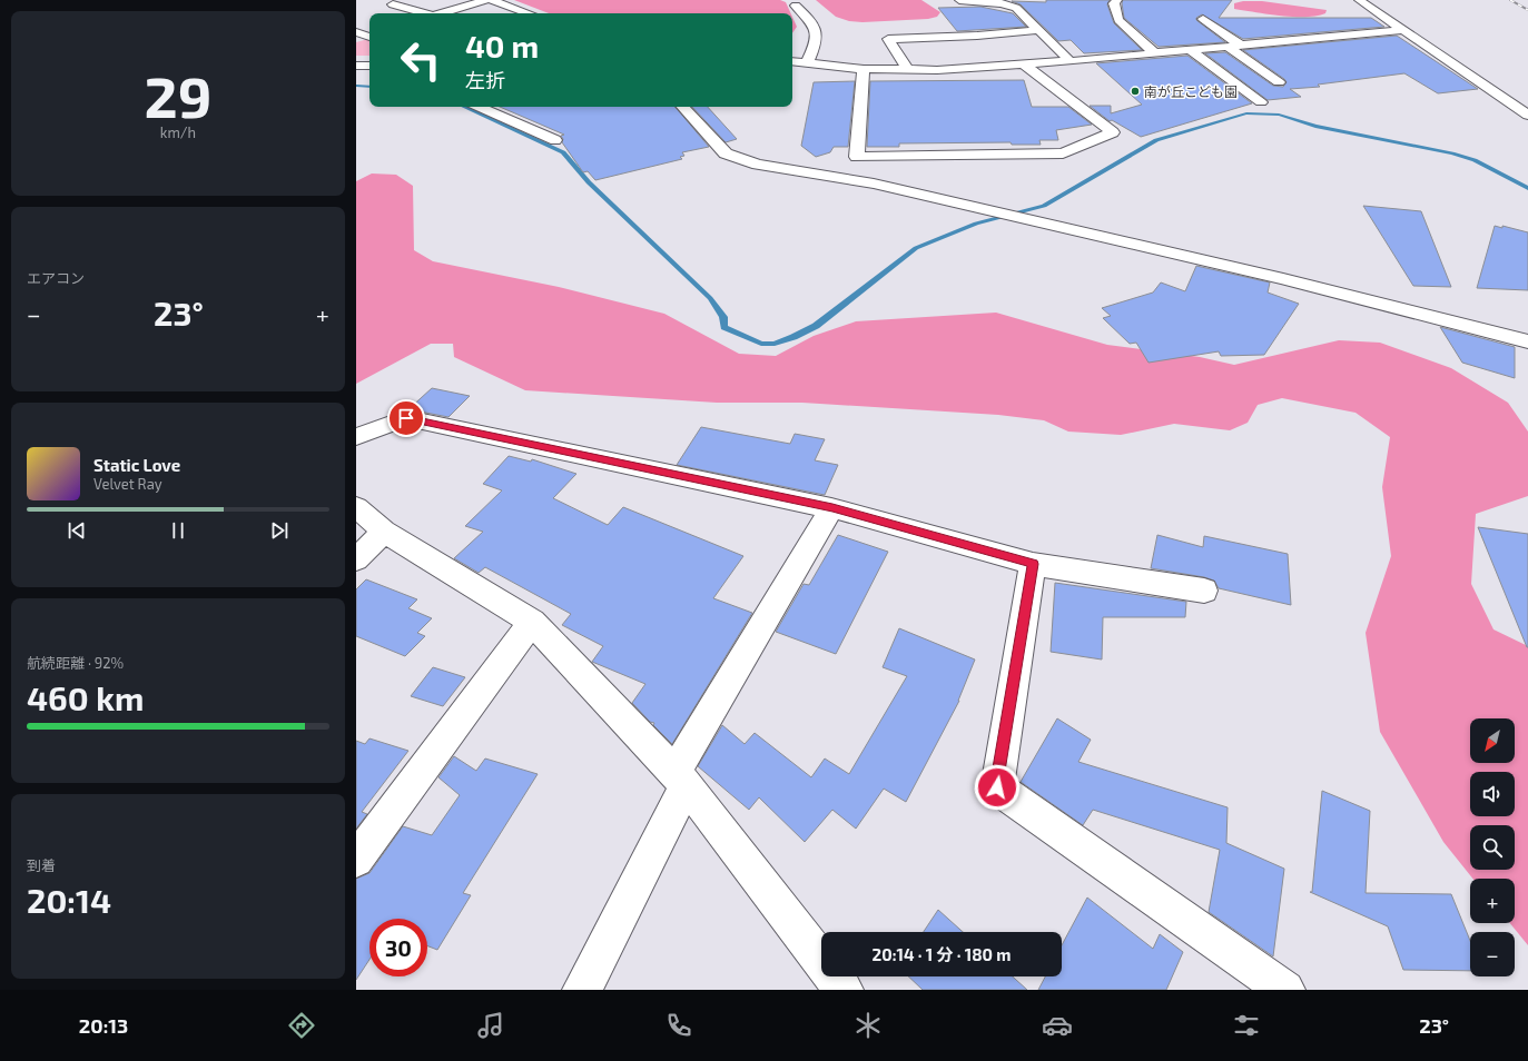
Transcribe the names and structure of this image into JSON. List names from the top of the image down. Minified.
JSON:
{"places":["南が丘こども園"],"north":"bottom left","page":{"tile":[["29","km/h"],"エアコン",["航続距離 · 92%","460 km"],["到着","20:14"]],"turn":["40 m","左折"],"heat":["−","23°","+"],"song":["Static Love","Velvet Ray"],"map_buttons":["+","−"],"limit":"30","trip":"20:14 · 1 分 · 180 m","tabs":["20:13","23°"]}}
